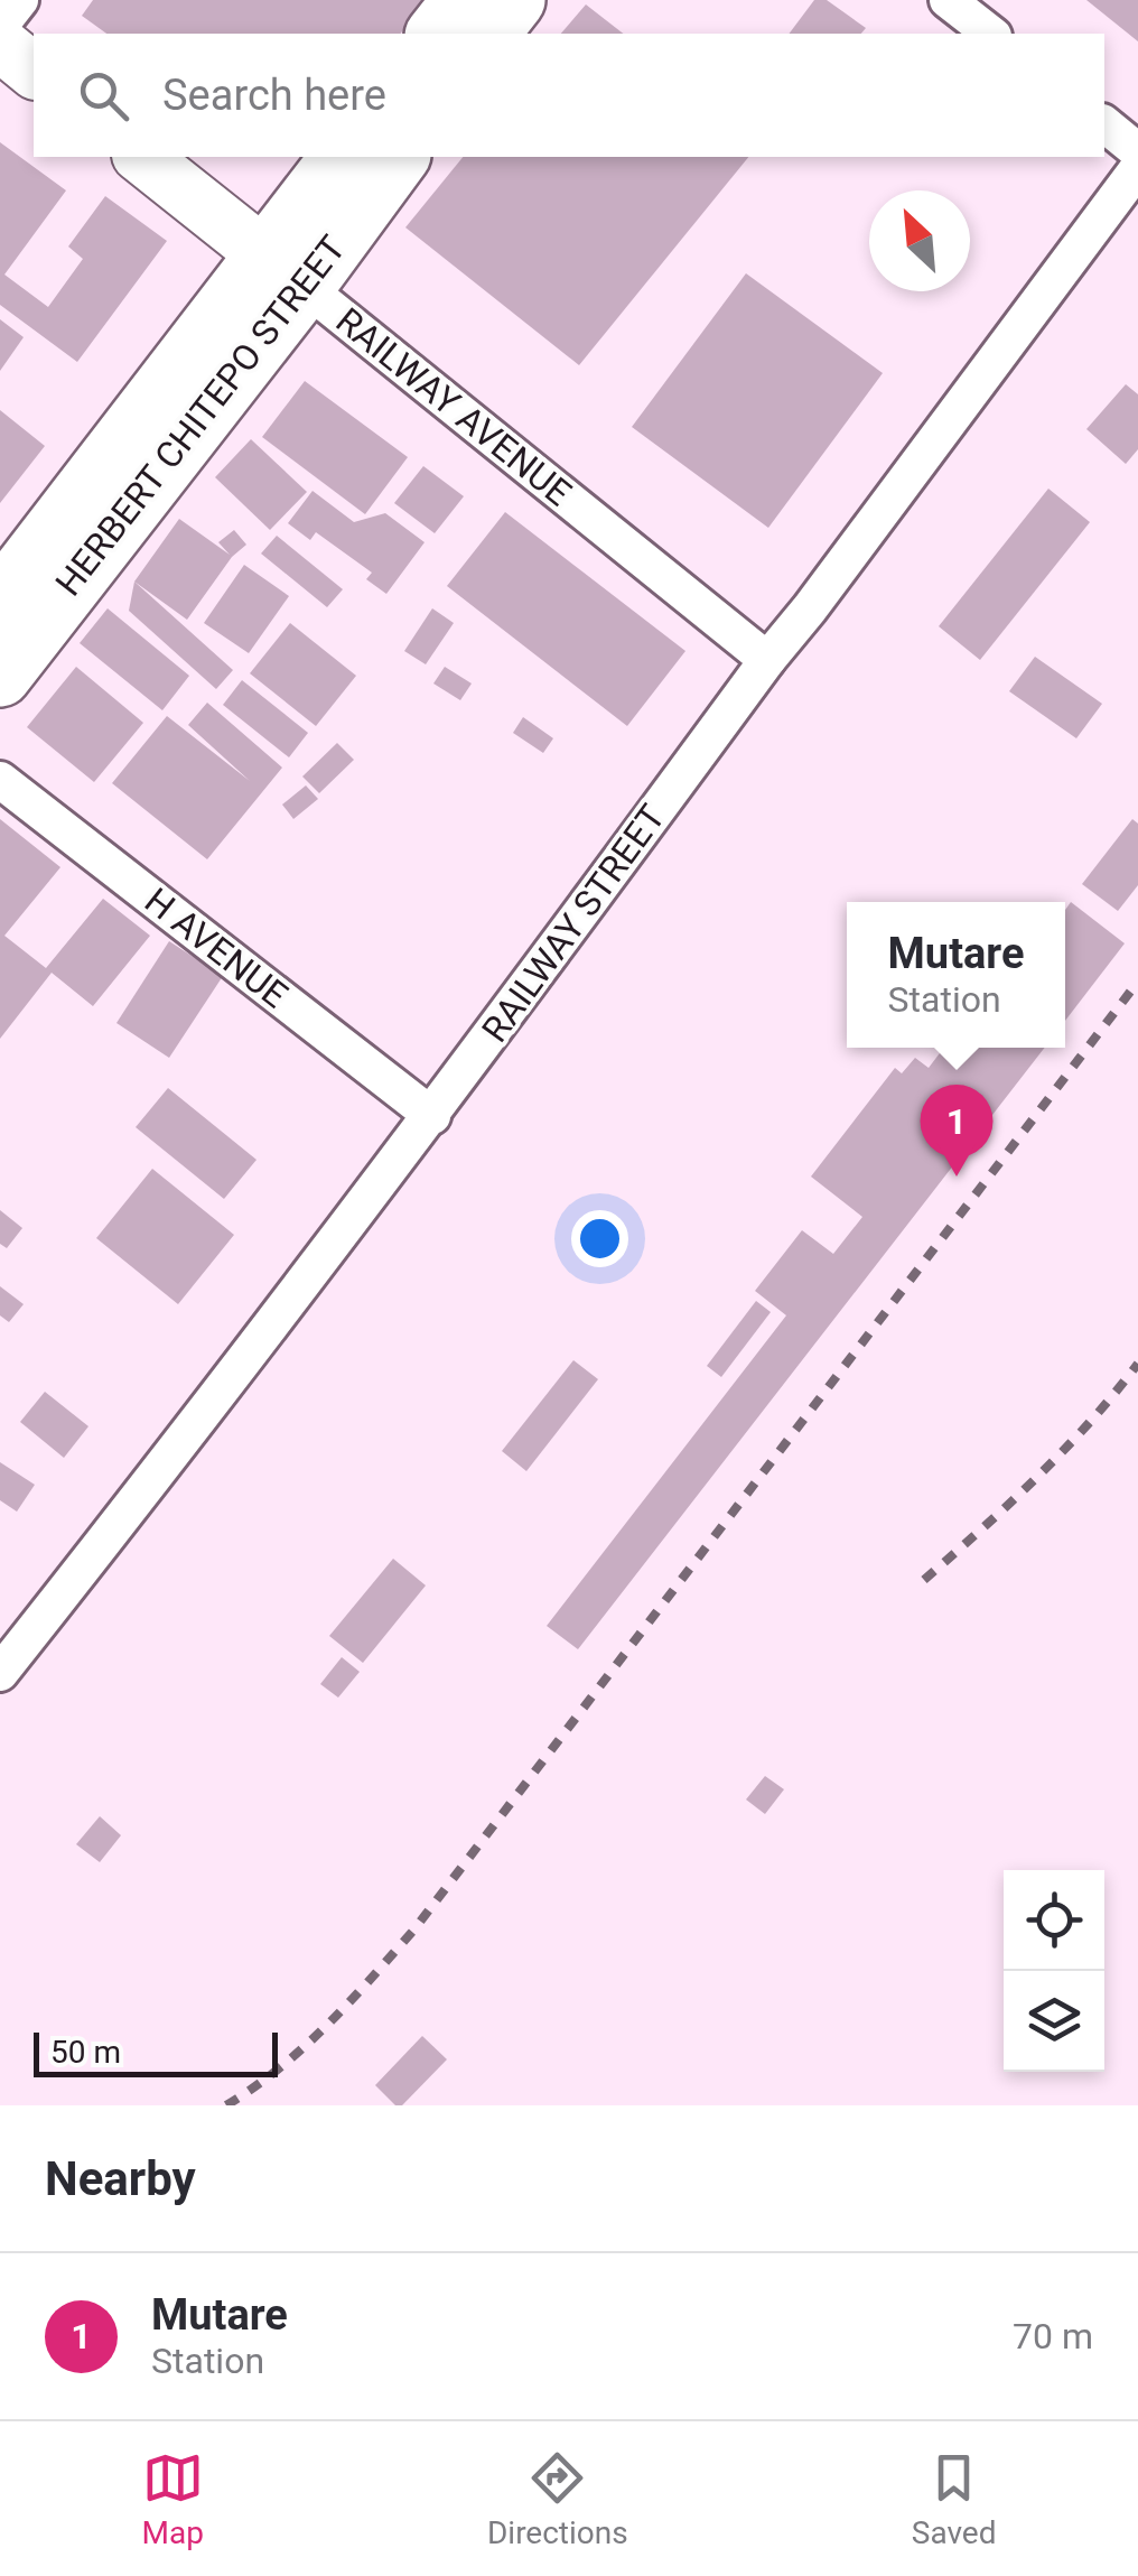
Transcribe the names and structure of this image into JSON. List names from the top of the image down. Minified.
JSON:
{"streets":{"highway":["HERBERT CHITEPO STREET"],"main road":["RAILWAY AVENUE"],"street":["RAILWAY STREET","H AVENUE"]},"crossings":[["RAILWAY AVENUE","HERBERT CHITEPO STREET"],["RAILWAY AVENUE","RAILWAY STREET"],["RAILWAY STREET","H AVENUE"]],"scale_bar":"50 m","north":"top left","page":{"search":"Search here","popup":["Mutare","Station"],"pins":"1","scale":"50 m","heading":"Nearby","list":[{"mark":"1","name":"Mutare","note":"Station","value":"70 m"}],"nav":["Map","Directions","Saved"]}}
